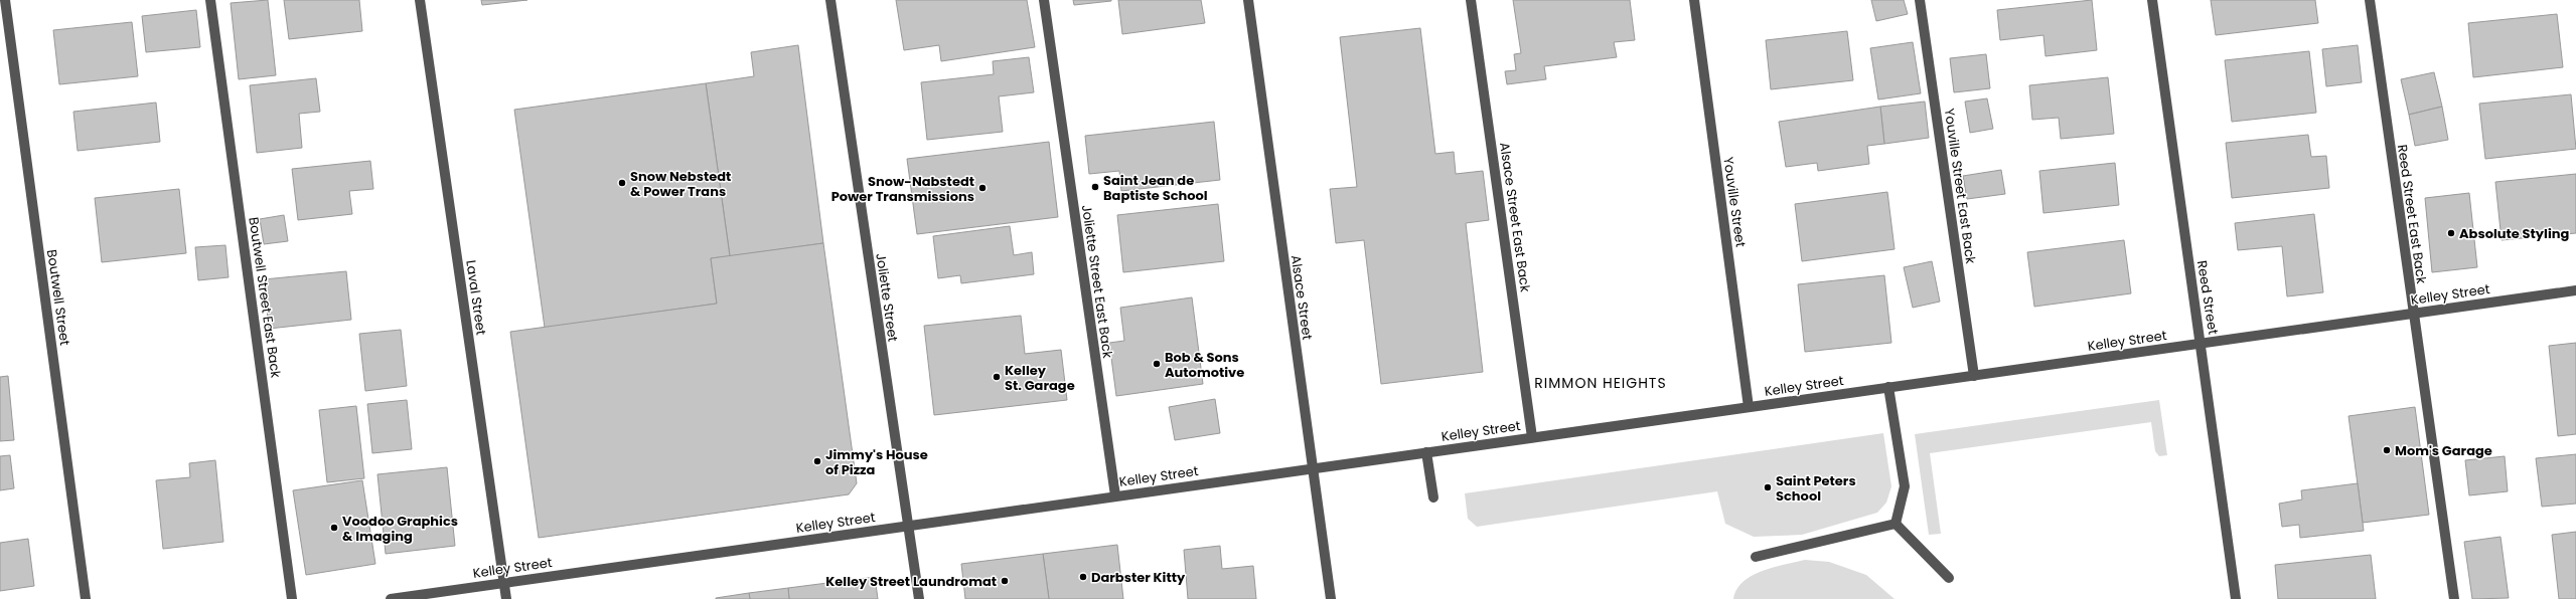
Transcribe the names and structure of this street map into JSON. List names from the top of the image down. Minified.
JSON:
{"streets":{"street":["Youville Street East Back","Youville Street","Reed Street East Back","Alsace Street East Back","Joliette Street East Back","Kelley Street","Boutwell Street","Boutwell Street East Back","Laval Street","Joliette Street","Alsace Street","Reed Street"]},"crossings":[["Youville Street East Back","Kelley Street"],["Youville Street","Kelley Street"],["Reed Street East Back","Kelley Street"],["Alsace Street East Back","Kelley Street"],["Joliette Street East Back","Kelley Street"],["Kelley Street","Laval Street"],["Kelley Street","Joliette Street"],["Kelley Street","Alsace Street"],["Kelley Street","Reed Street"]],"districts":["RIMMON HEIGHTS"],"places":["Snow Nebstedt & Power Trans","Saint Jean de Baptiste School","Snow-Nabstedt Power Transmissions","Absolute Styling","Bob & Sons Automotive","Kelley St. Garage","Mom's Garage","Jimmy's House of Pizza","Saint Peters School","Voodoo Graphics & Imaging","Darbster Kitty","Kelley Street Laundromat"]}
